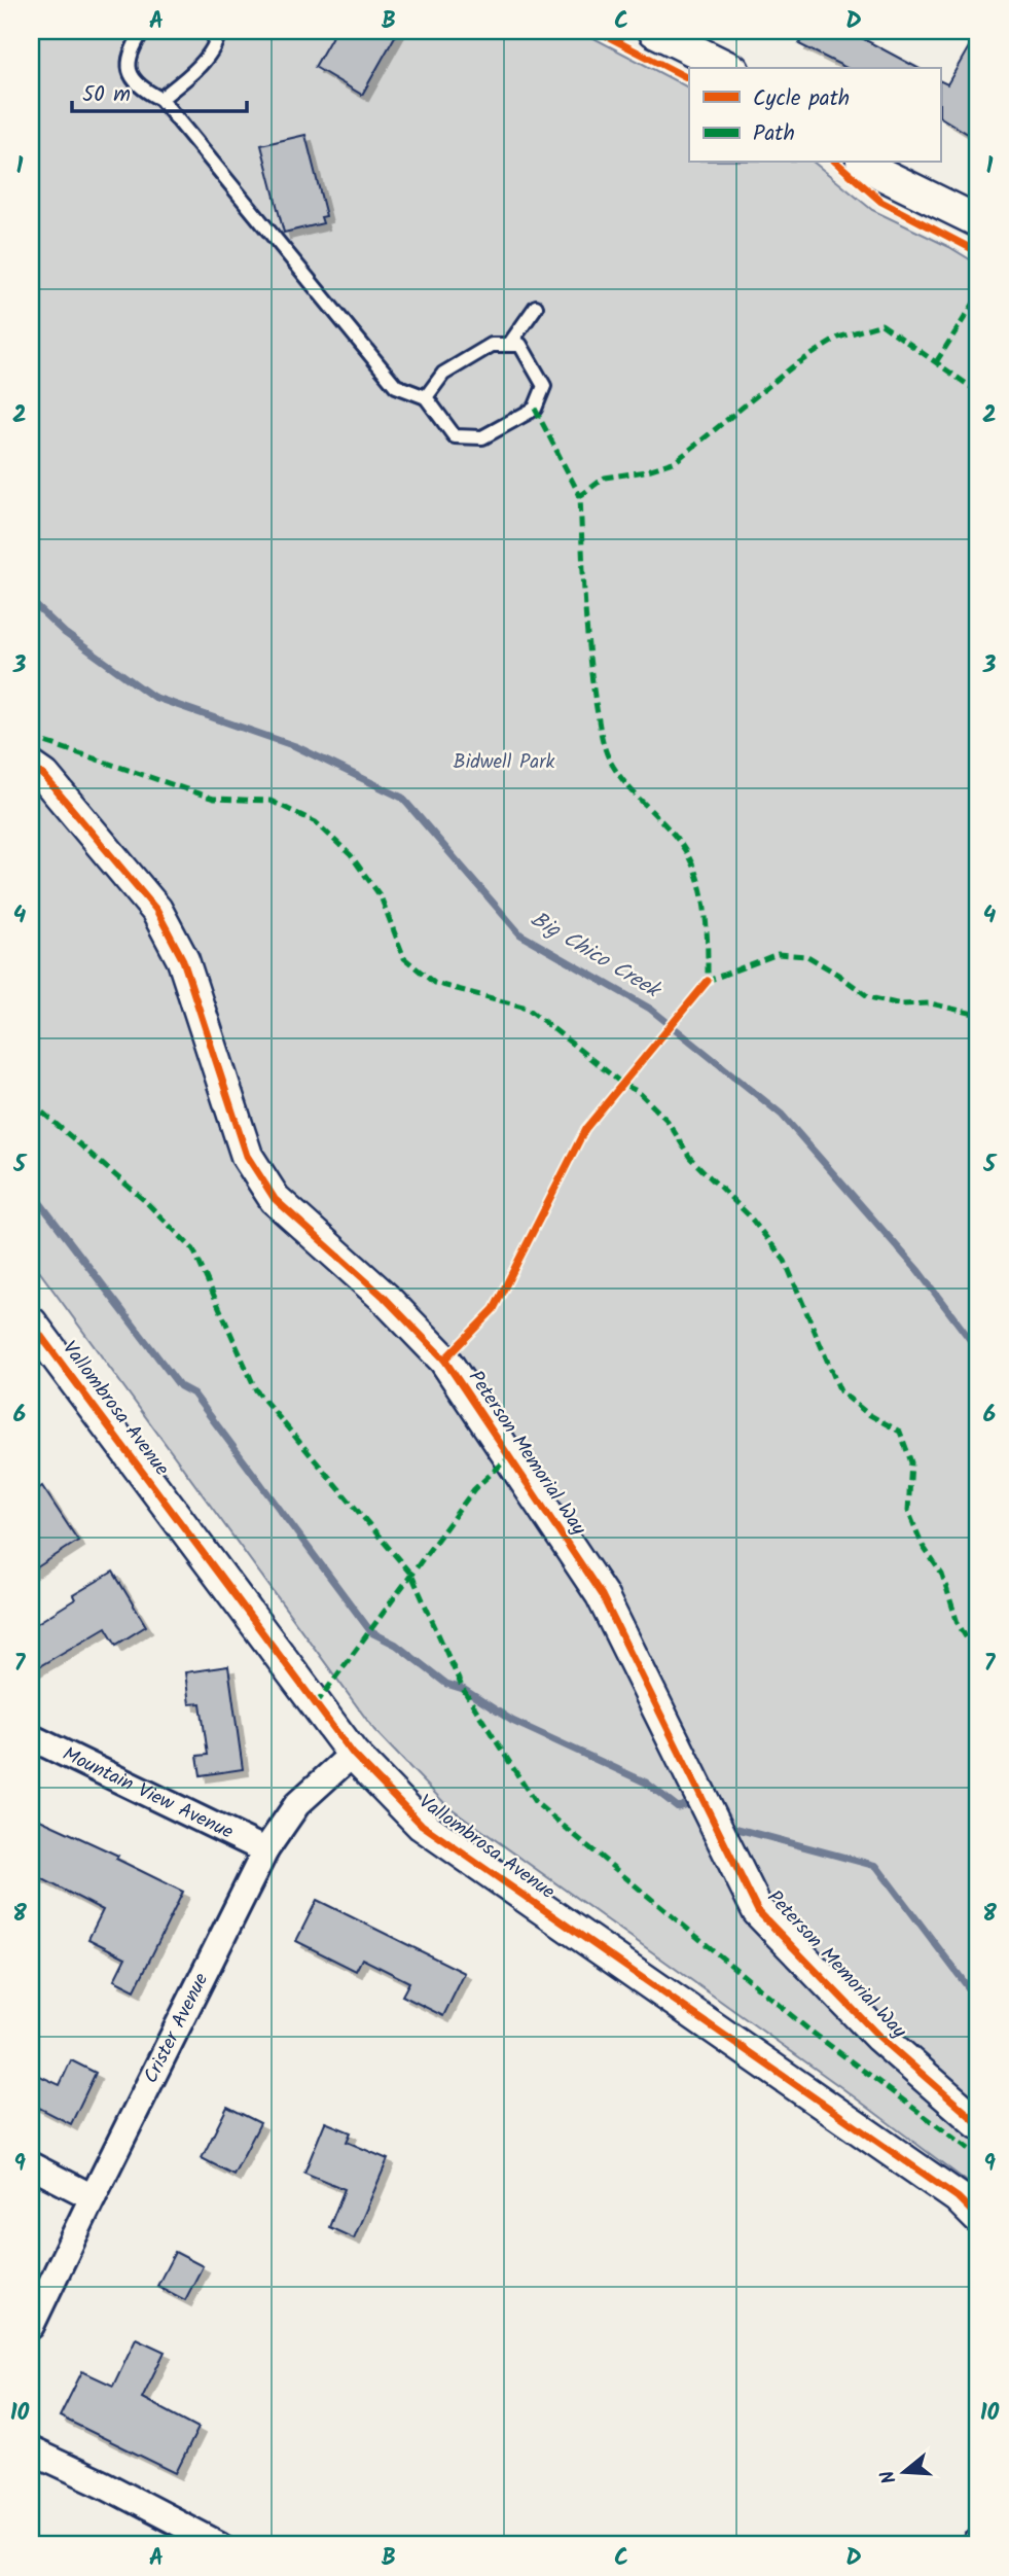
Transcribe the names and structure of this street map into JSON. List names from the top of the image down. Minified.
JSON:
{"streets":{"street":["Vallombrosa Avenue","Peterson Memorial Way","Mountain View Avenue","Crister Avenue"]},"crossings":[["Vallombrosa Avenue","Crister Avenue"],["Mountain View Avenue","Crister Avenue"]],"water":["Big Chico Creek"],"parks":["Bidwell Park"],"legend":["Cycle path","Path"],"scale_bar":"50 m","north":"left","grid":{"columns":["A","B","C","D"],"rows":["1","2","3","4","5","6","7","8","9","10"]}}
